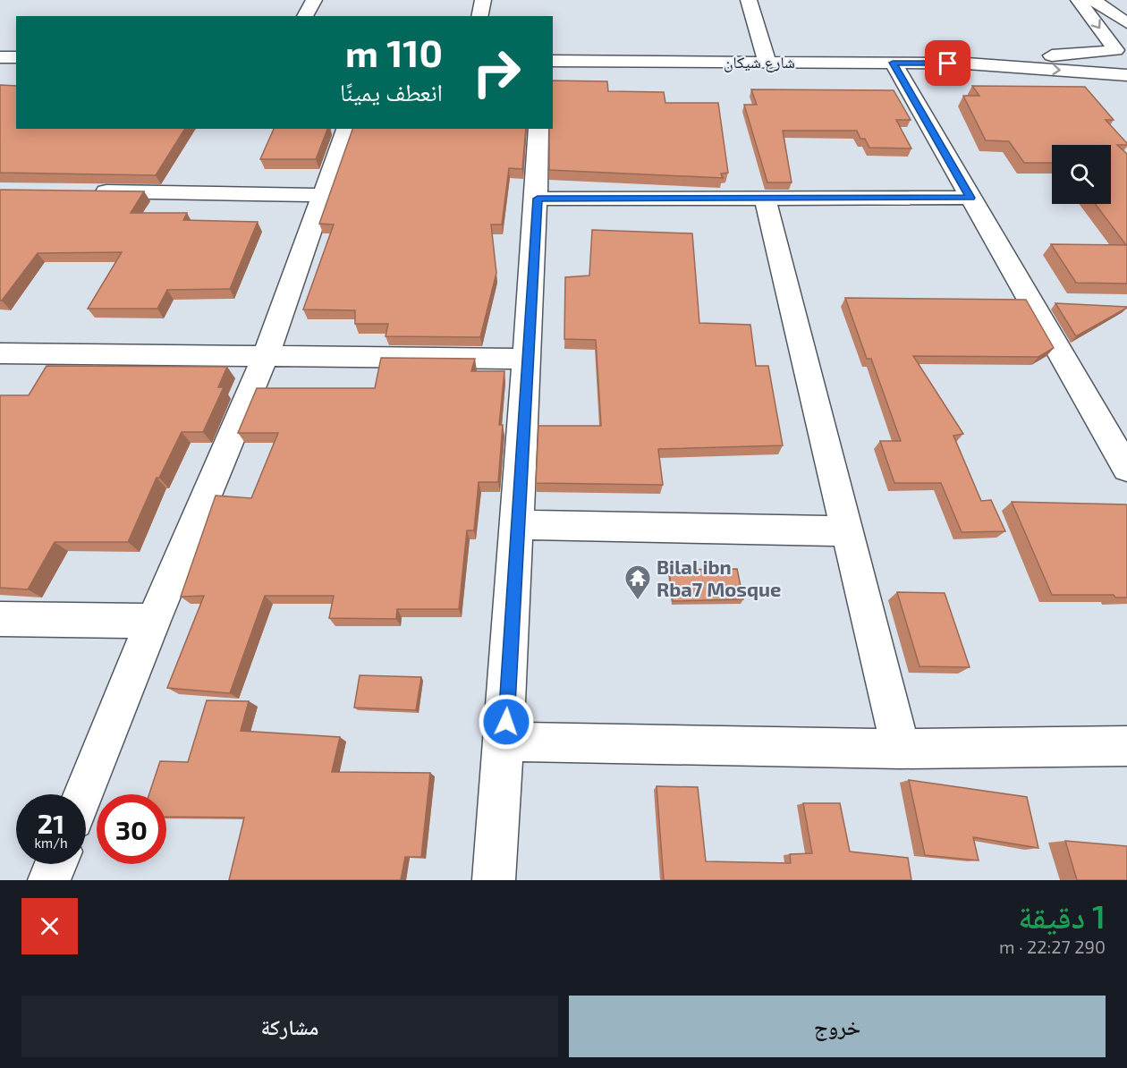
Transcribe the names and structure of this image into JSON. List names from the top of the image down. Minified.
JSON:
{"streets":{"street":["شارع شيكان"]},"places":{"temple":["Bilal ibn Rba7 Mosque"]},"page":{"turn":["110 m","انعطف يمينًا"],"speed":"21 km/h","limit":"30","heading":["1 دقيقة","290 m · 22:27"],"buttons":["خروج","مشاركة"]}}
